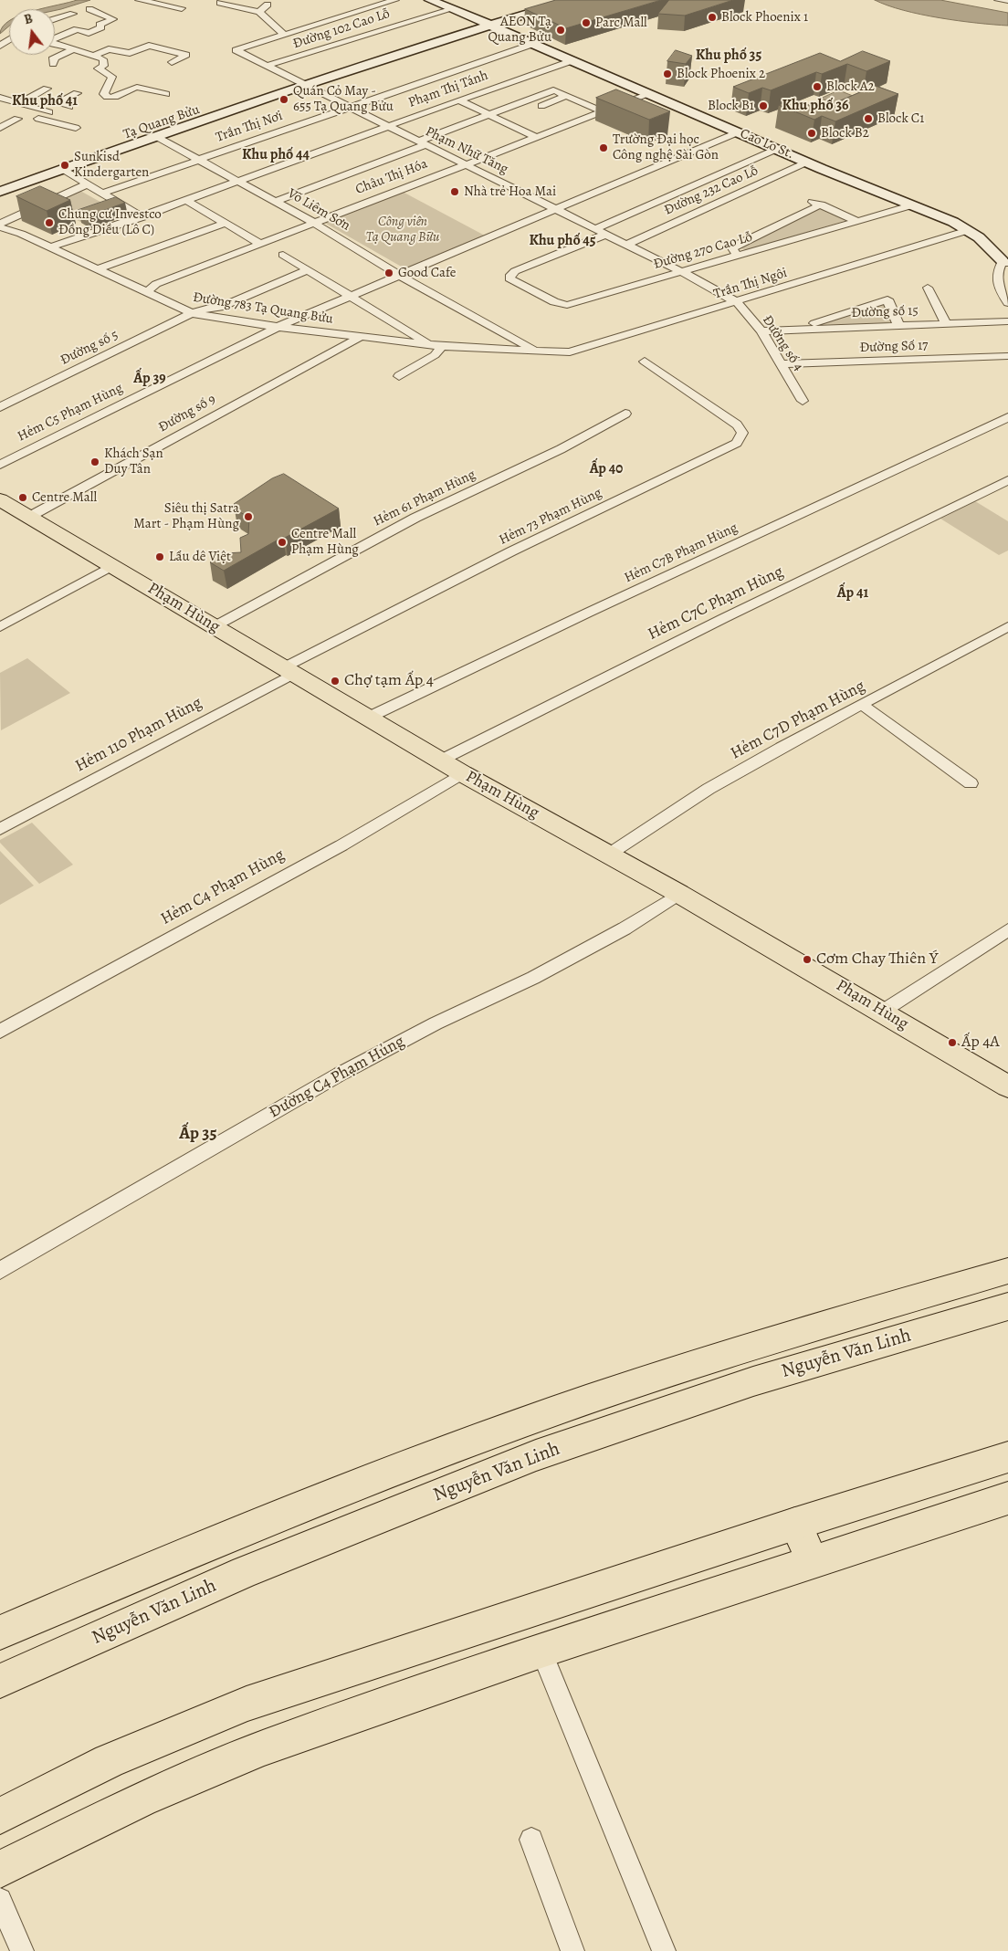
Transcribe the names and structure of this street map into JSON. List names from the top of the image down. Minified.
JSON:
{"streets":{"main road":["Tạ Quang Bửu","Cao Lo St.","Phạm Hùng","Nguyễn Văn Linh"],"street":["Đường 102 Cao Lỗ","Phạm Thị Tánh","Trần Thị Nơi","Phạm Nhữ Tăng","Châu Thị Hóa","Đường 232 Cao Lỗ","Võ Liêm Sơn","Đường 270 Cao Lỗ","Trần Thị Ngôi","Đường 783 Tạ Quang Bửu","Đường số 15","Đường số 4","Đường Số 17","Đường số 5","Hẻm C5 Phạm Hùng","Đường số 9","Hẻm 61 Phạm Hùng","Hẻm 73 Phạm Hùng","Hẻm C7B Phạm Hùng","Hẻm C7C Phạm Hùng","Hẻm C7D Phạm Hùng","Hẻm 110 Phạm Hùng","Hẻm C4 Phạm Hùng","Đường C4 Phạm Hủng"]},"crossings":[["Đường 102 Cao Lỗ","Cao Lo St."],["Đường 102 Cao Lỗ","Phạm Nhữ Tăng"],["Phạm Thị Tánh","Cao Lo St."],["Phạm Thị Tánh","Phạm Nhữ Tăng"],["Phạm Thị Tánh","Võ Liêm Sơn"],["Phạm Thị Tánh","Đường 783 Tạ Quang Bửu"],["Tạ Quang Bửu","Cao Lo St."],["Tạ Quang Bửu","Phạm Nhữ Tăng"],["Tạ Quang Bửu","Võ Liêm Sơn"],["Trần Thị Nơi","Cao Lo St."],["Trần Thị Nơi","Phạm Nhữ Tăng"],["Trần Thị Nơi","Võ Liêm Sơn"],["Cao Lo St.","Châu Thị Hóa"],["Cao Lo St.","Đường 232 Cao Lỗ"],["Cao Lo St.","Đường 270 Cao Lỗ"],["Cao Lo St.","Trần Thị Ngôi"],["Cao Lo St.","Hẻm C5 Phạm Hùng"],["Phạm Nhữ Tăng","Châu Thị Hóa"],["Phạm Nhữ Tăng","Đường 232 Cao Lỗ"],["Phạm Nhữ Tăng","Đường 270 Cao Lỗ"],["Phạm Nhữ Tăng","Trần Thị Ngôi"],["Phạm Nhữ Tăng","Đường số 4"],["Phạm Nhữ Tăng","Hẻm C5 Phạm Hùng"],["Châu Thị Hóa","Võ Liêm Sơn"],["Châu Thị Hóa","Đường 783 Tạ Quang Bửu"],["Võ Liêm Sơn","Trần Thị Ngôi"],["Võ Liêm Sơn","Đường 783 Tạ Quang Bửu"],["Võ Liêm Sơn","Hẻm C5 Phạm Hùng"],["Trần Thị Ngôi","Đường 783 Tạ Quang Bửu"],["Trần Thị Ngôi","Đường số 4"],["Đường 783 Tạ Quang Bửu","Đường số 5"],["Đường 783 Tạ Quang Bửu","Hẻm C5 Phạm Hùng"],["Đường 783 Tạ Quang Bửu","Đường số 9"],["Đường số 15","Đường số 4"],["Đường số 4","Đường Số 17"],["Đường số 9","Phạm Hùng"],["Hẻm 61 Phạm Hùng","Phạm Hùng"],["Hẻm 73 Phạm Hùng","Phạm Hùng"],["Hẻm 73 Phạm Hùng","Hẻm 110 Phạm Hùng"],["Hẻm C7B Phạm Hùng","Phạm Hùng"],["Hẻm C7C Phạm Hùng","Phạm Hùng"],["Phạm Hùng","Hẻm C7D Phạm Hùng"],["Phạm Hùng","Hẻm 110 Phạm Hùng"],["Phạm Hùng","Hẻm C4 Phạm Hùng"],["Phạm Hùng","Đường C4 Phạm Hủng"]],"districts":["Khu phố 35","Khu phố 41","Khu phố 36","Khu phố 44","Khu phố 45","Ấp 39","Ấp 40","Ấp 41","Ấp 35"],"parks":["Công viên Tạ Quang Bữu"],"places":["Block Phoenix 1","Parc Mall","AEON Tạ Quang Bửu","Block Phoenix 2","Block A2","Quán Cỏ May - 655 Tạ Quang Bửu","Block B1","Block C1","Block B2","Trường Đại học Công nghệ Sài Gòn","Sunkisd Kindergarten","Nhà trẻ Hoa Mai","Chung cư Investco Đồng Diều (Lô C)","Good Cafe","Khách Sạn Duy Tân","Centre Mall","Siêu thị Satra Mart - Phạm Hùng","Centre Mall Phạm Hùng","Lẩu dê Việt","Chợ tạm Ấp 4","Cơm Chay Thiên Ý","Ấp 4A"],"north":"top"}
